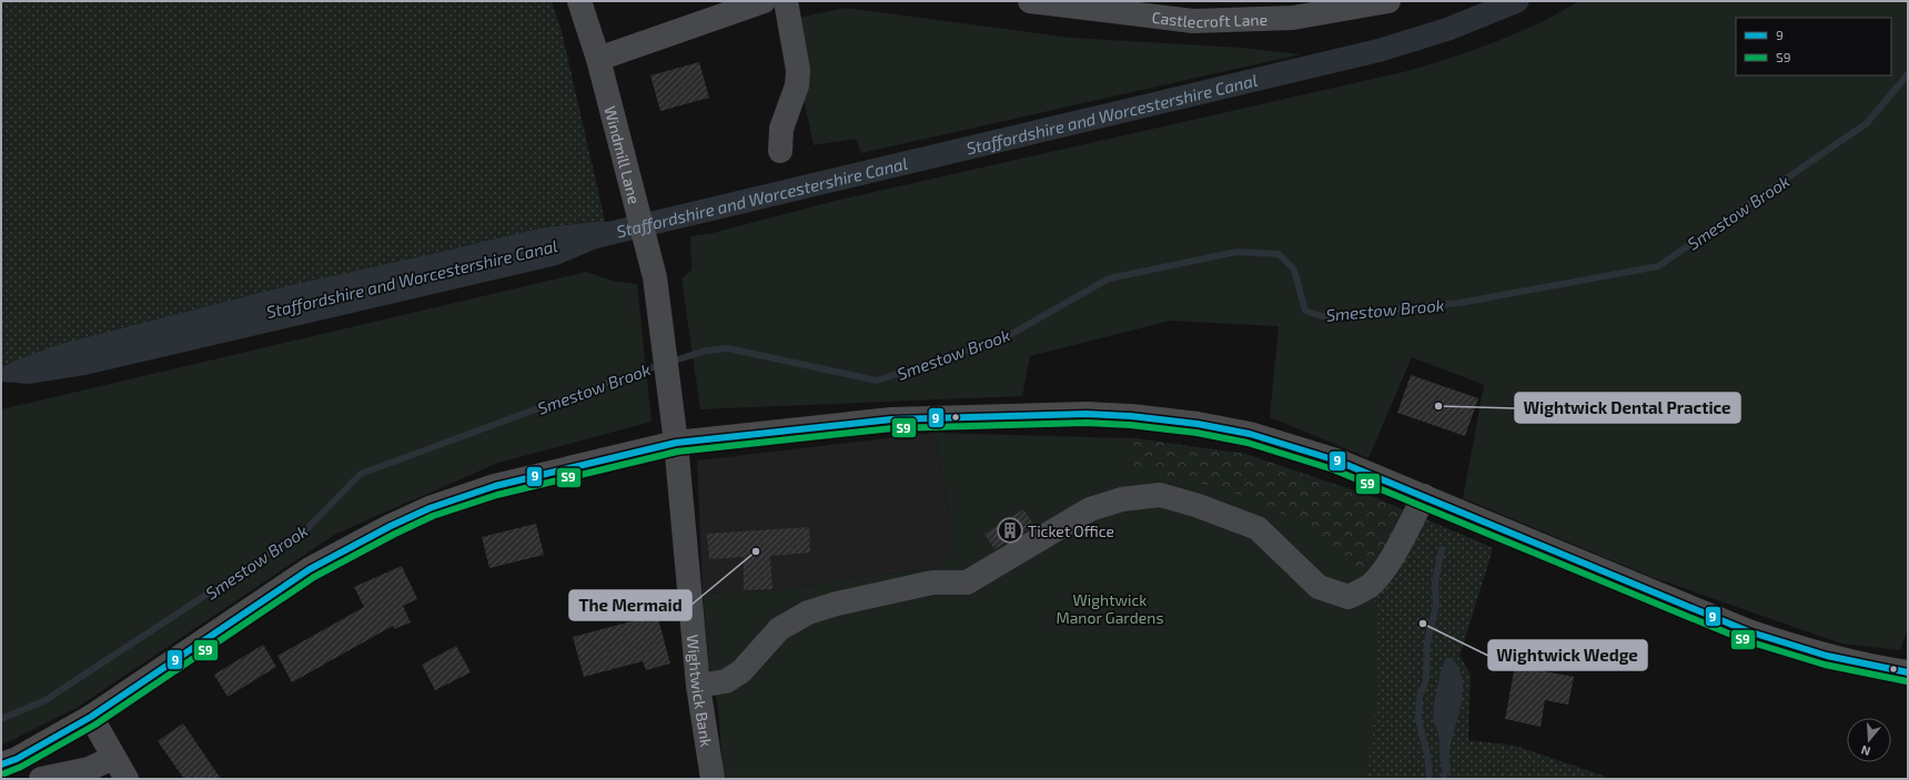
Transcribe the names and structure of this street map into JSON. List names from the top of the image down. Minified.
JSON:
{"streets":{"street":["Castlecroft Lane","Windmill Lane","Wightwick Bank"]},"crossings":[["Windmill Lane","Wightwick Bank"]],"water":["Staffordshire and Worcestershire Canal","Smestow Brook"],"parks":["Wightwick Manor Gardens"],"places":{"other":["Wightwick Dental Practice","The Mermaid","Wightwick Wedge"],"building":["Ticket Office"]},"lines":["transit line 9","transit line S9"],"legend":["9","S9"],"north":"bottom"}
